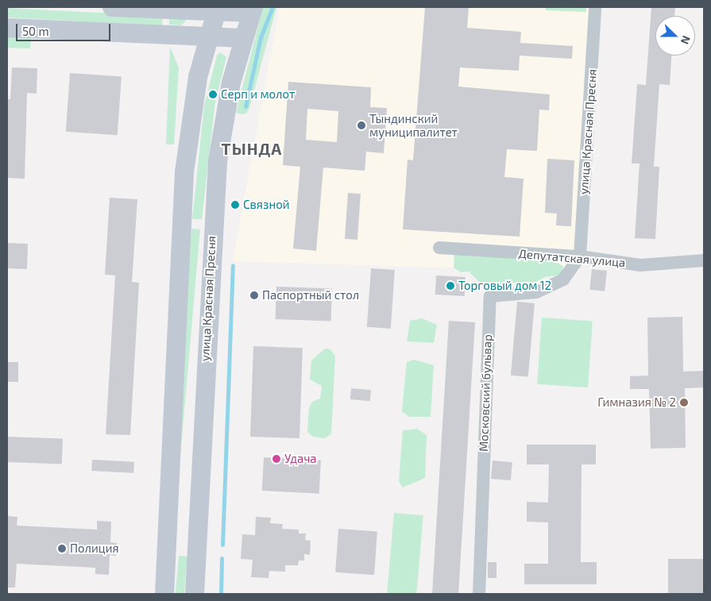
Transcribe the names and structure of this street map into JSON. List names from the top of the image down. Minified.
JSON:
{"streets":{"street":["улица Красная Пресня","Депутатская улица","Московский бульвар"]},"crossings":[["улица Красная Пресня","Депутатская улица"],["улица Красная Пресня","Московский бульвар"],["Депутатская улица","Московский бульвар"]],"districts":["ТЫНДА"],"places":["Серп и молот","Тындинский муниципалитет","Связной","Торговый дом 12","Паспортный стол","Гимназия № 2","Удача","Полиция"],"scale_bar":"50 m","north":"right"}
